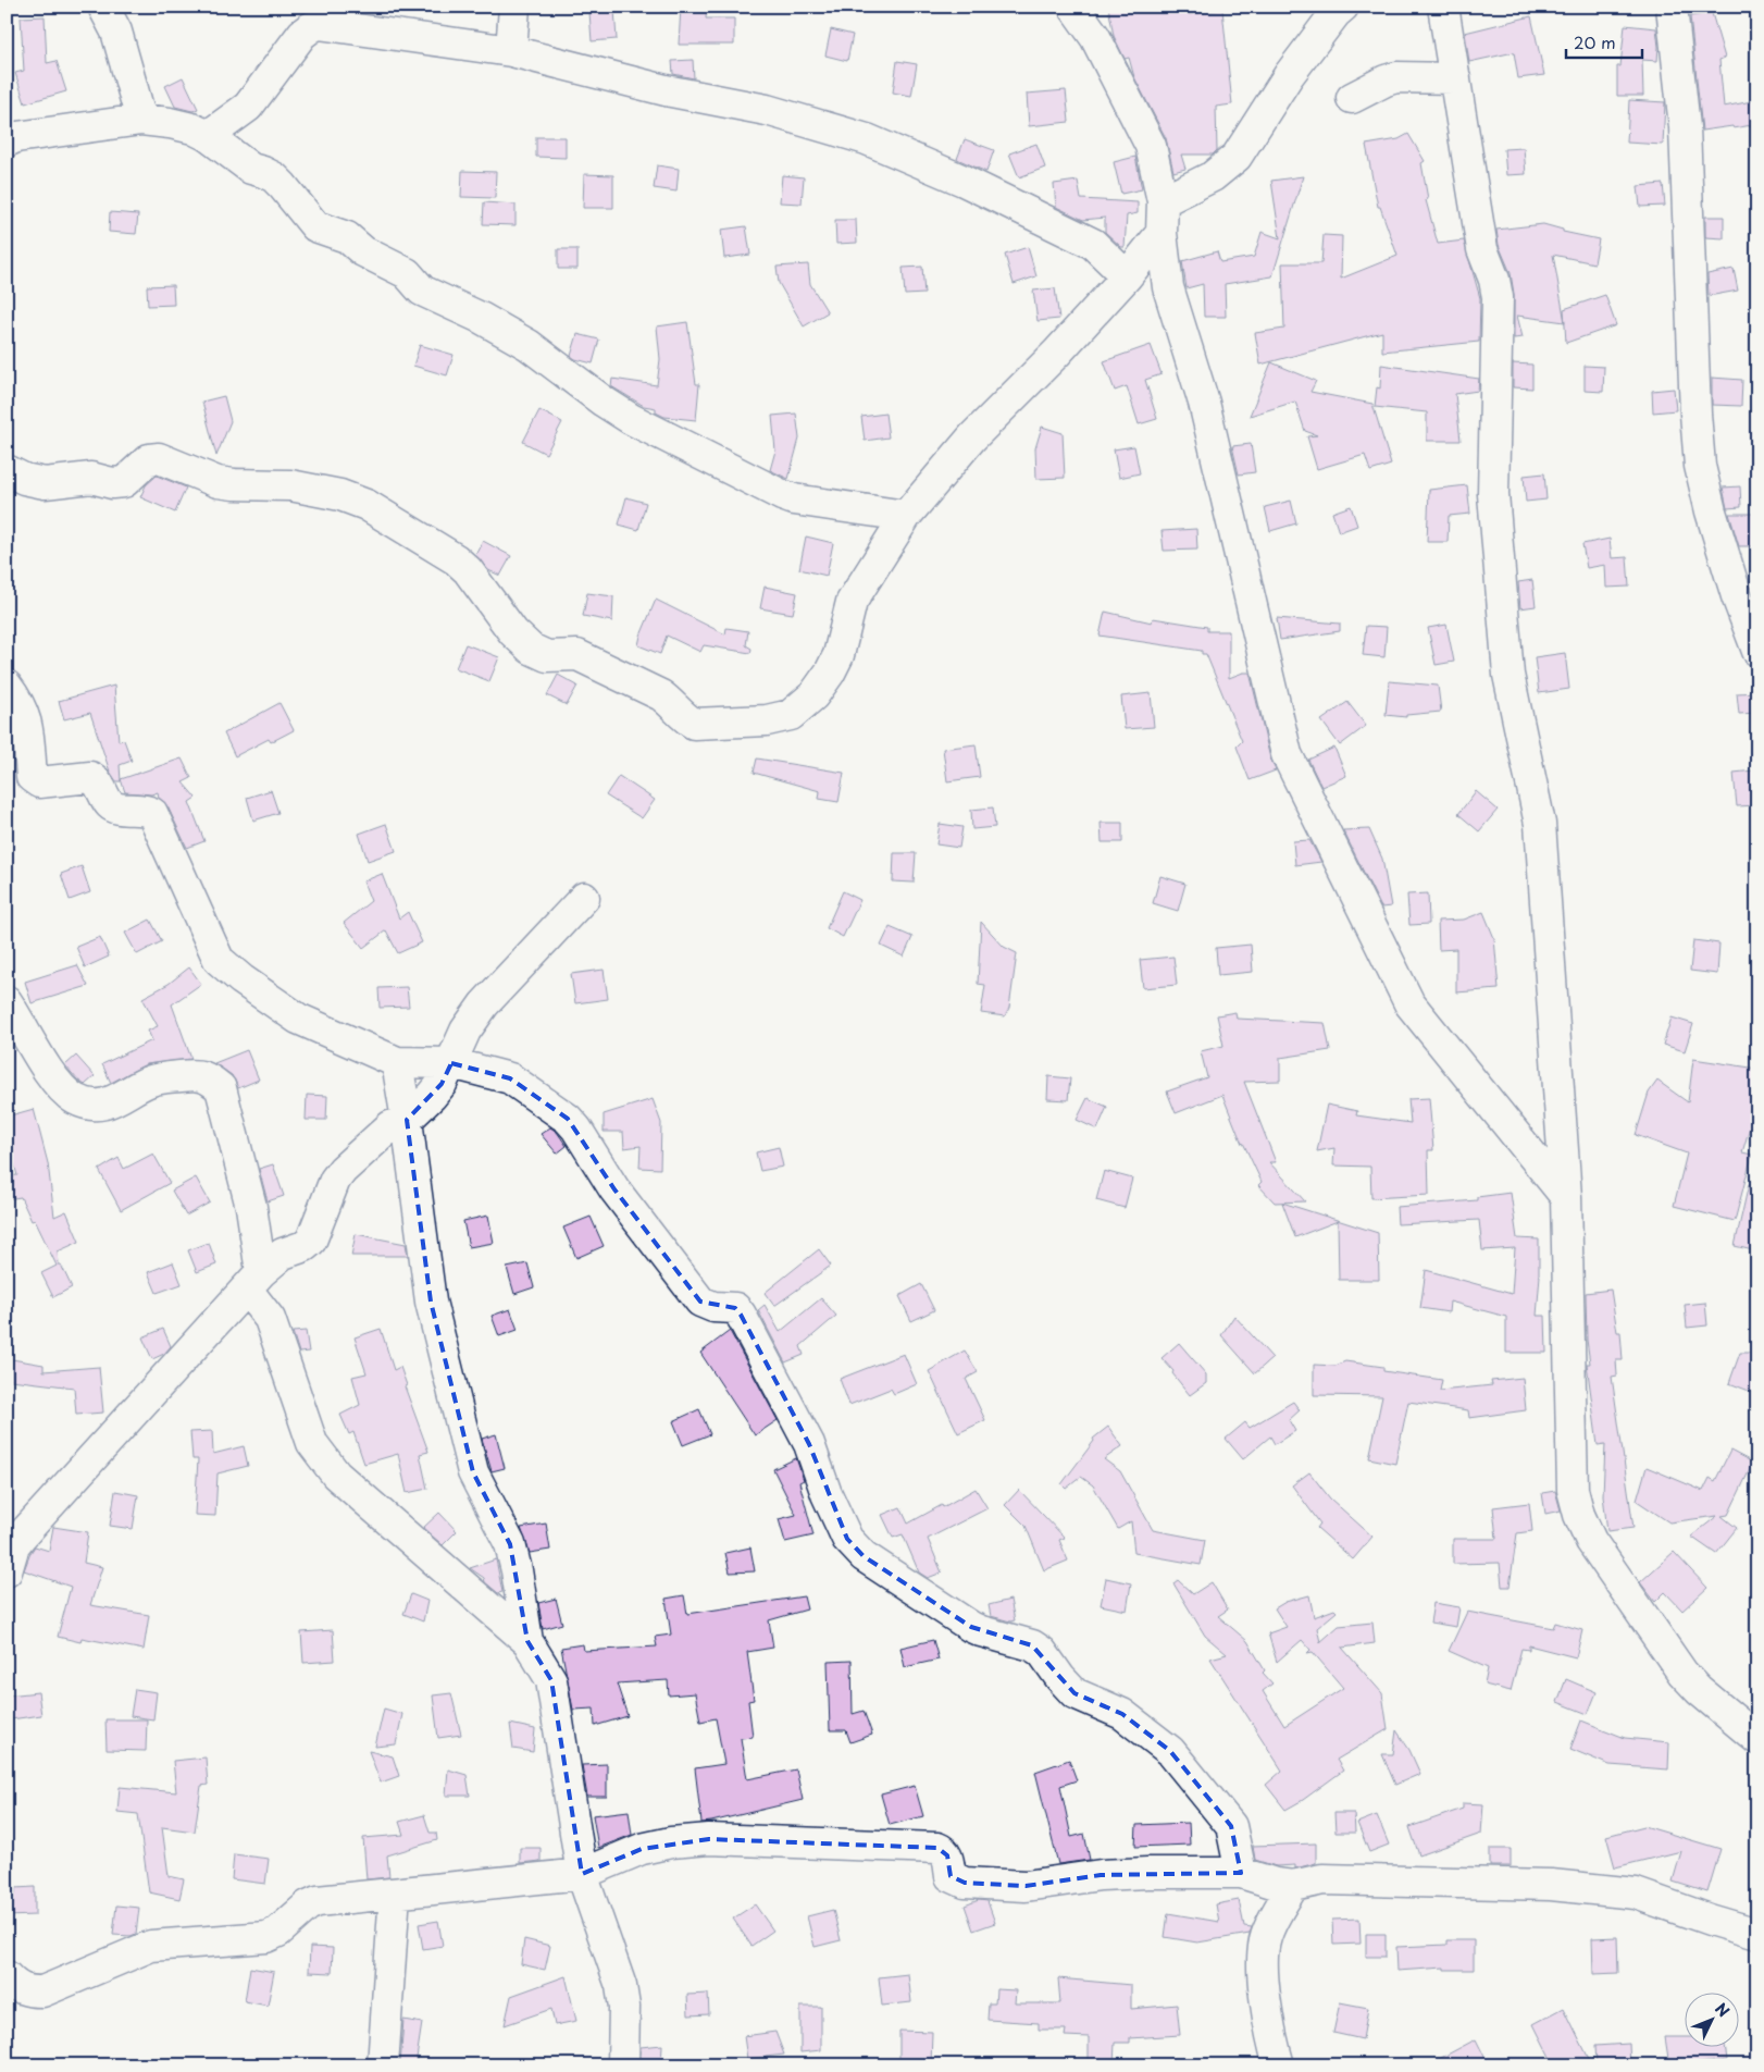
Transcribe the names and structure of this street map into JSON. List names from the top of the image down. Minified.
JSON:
{"scale_bar":"20 m","north":"top right"}
